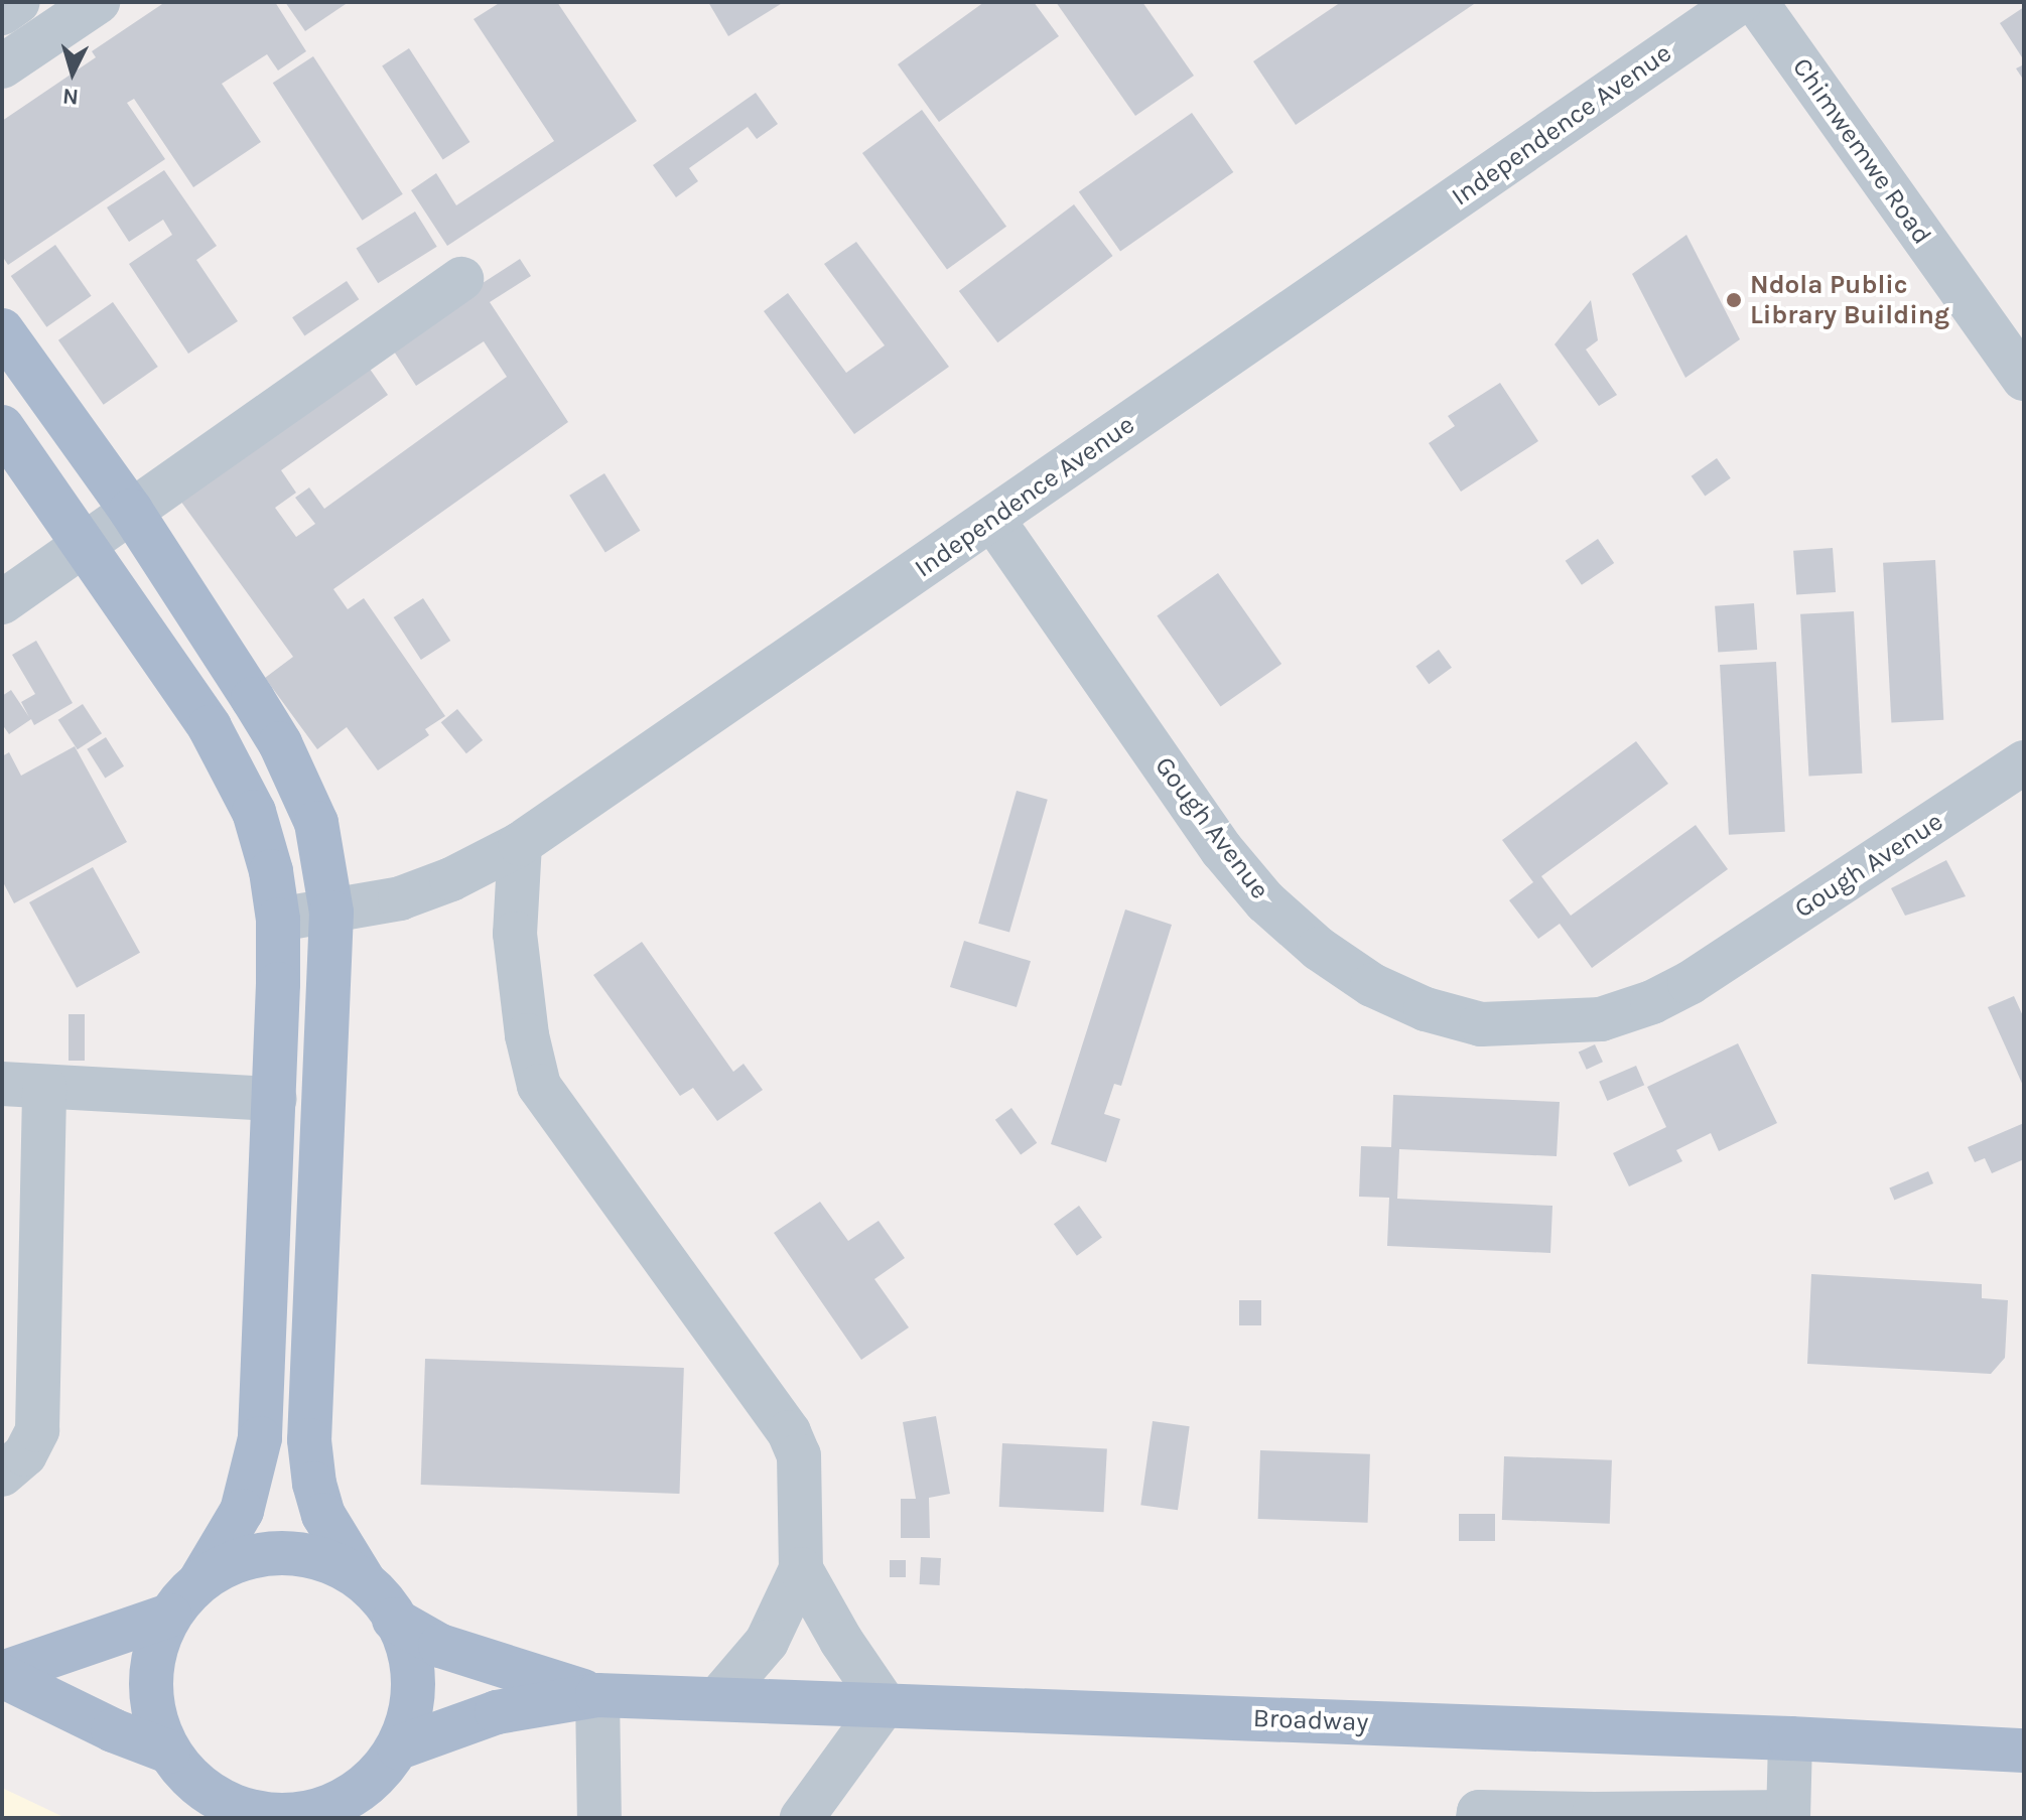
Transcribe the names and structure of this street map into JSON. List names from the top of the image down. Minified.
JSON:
{"streets":{"main road":["Broadway"],"street":["Independence Avenue","Chimwemwe Road","Gough Avenue"]},"crossings":[["Independence Avenue","Gough Avenue"]],"places":["Ndola Public Library Building"],"north":"bottom"}
